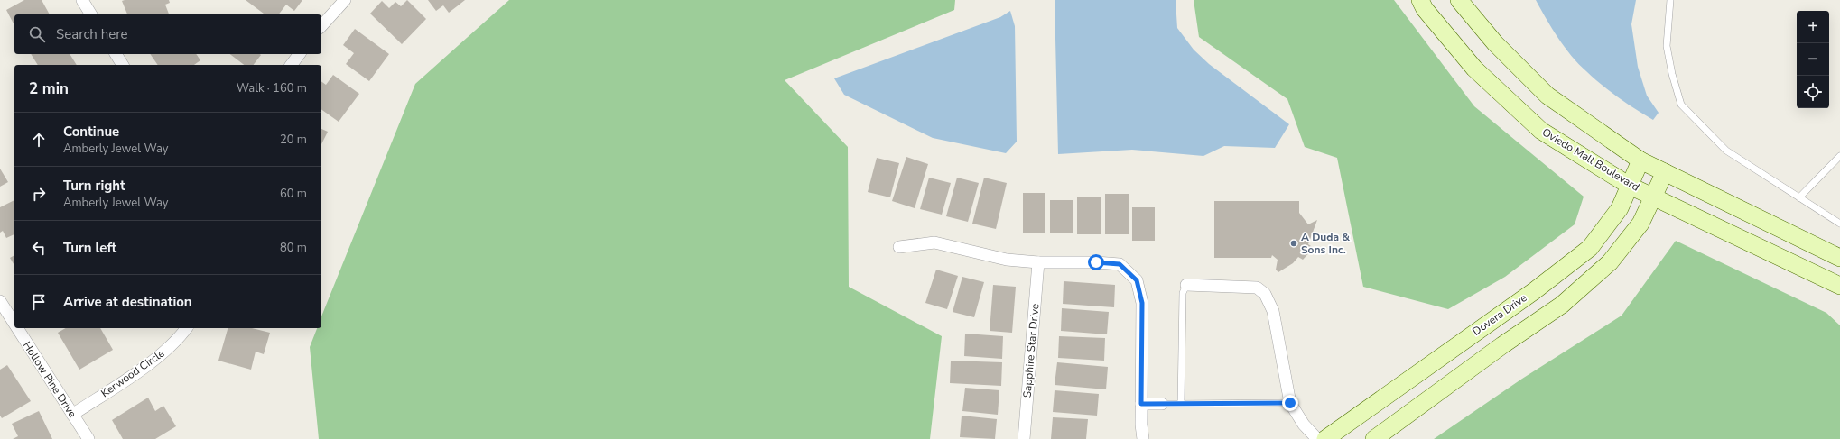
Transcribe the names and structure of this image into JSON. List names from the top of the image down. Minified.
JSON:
{"streets":{"street":["Oviedo Mall Boulevard","Dovera Drive","Sapphire Star Drive","Kerwood Circle","Hollow Pine Drive"]},"crossings":[["Oviedo Mall Boulevard","Dovera Drive"],["Kerwood Circle","Hollow Pine Drive"]],"places":["A Duda & Sons Inc."],"page":{"map_buttons":["+","−"],"search":"Search here","heading":["2 min","Walk · 160 m"],"list":[["Continue","Amberly Jewel Way","20 m"],["Turn right","Amberly Jewel Way","60 m"],["Turn left","80 m"],"Arrive at destination"]}}
